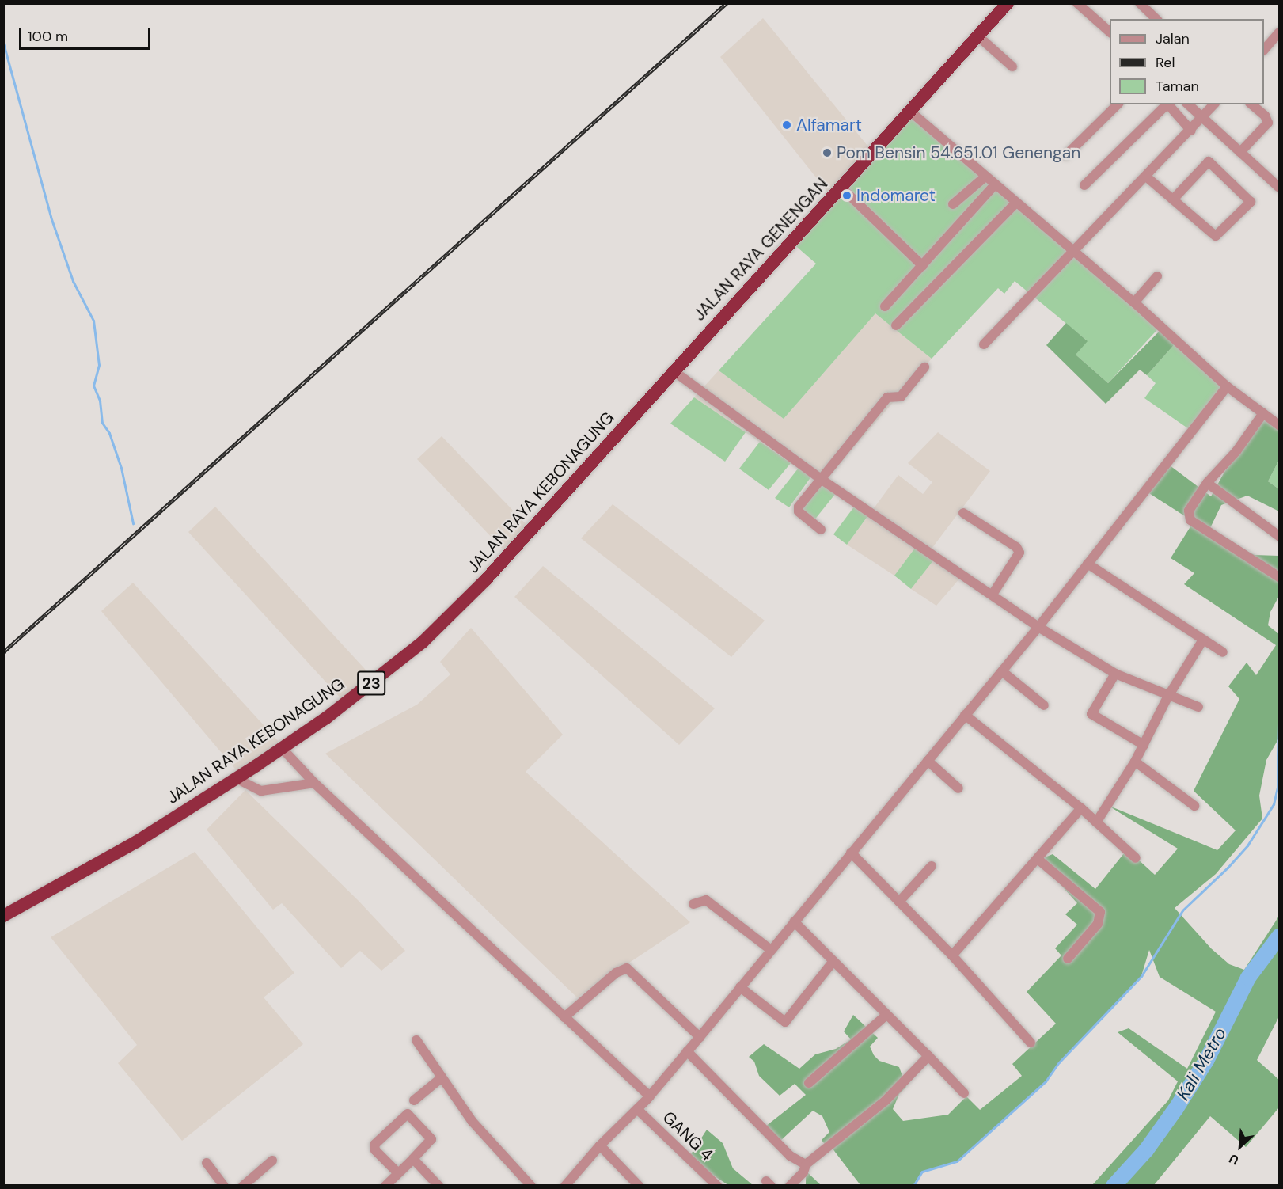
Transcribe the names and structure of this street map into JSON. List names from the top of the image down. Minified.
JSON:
{"streets":{"highway":["JALAN RAYA GENENGAN","JALAN RAYA KEBONAGUNG","23"],"street":["GANG 4"]},"crossings":[["JALAN RAYA GENENGAN","JALAN RAYA KEBONAGUNG"]],"water":["Kali Metro"],"places":["Alfamart","Pom Bensin 54.651.01 Genengan","Indomaret"],"legend":["Jalan","Rel","Taman"],"scale_bar":"100 m","north":"bottom left"}
